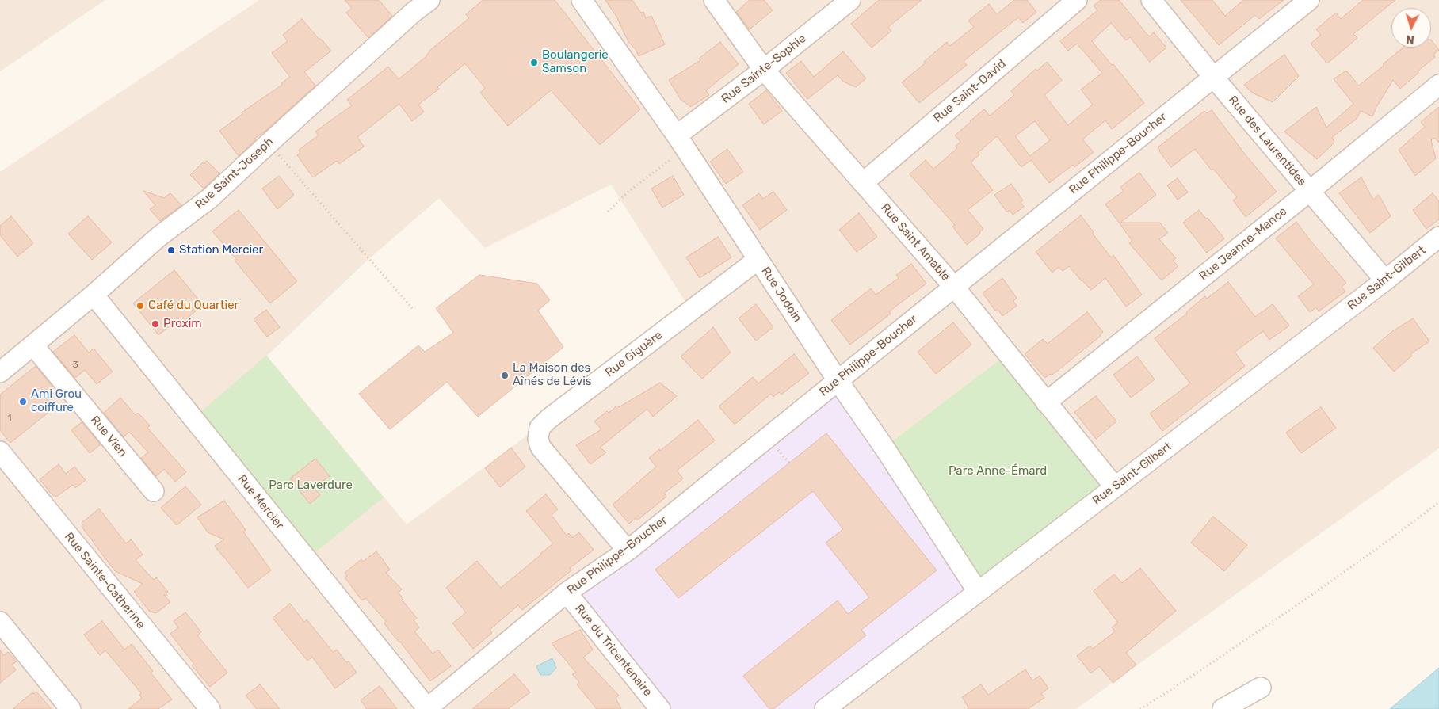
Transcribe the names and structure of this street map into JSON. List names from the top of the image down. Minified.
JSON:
{"streets":{"street":["Rue Sainte-Sophie","Rue Saint-David","Rue des Laurentides","Rue Philippe-Boucher","Rue Saint-Joseph","Rue Saint Amable","Rue Jeanne-Mance","Rue Saint-Gilbert","Rue Jodoin","Rue Giguère","Rue Vien","Rue Mercier","Rue Sainte-Catherine","Rue du Tricentenaire"]},"crossings":[["Rue Sainte-Sophie","Rue Saint Amable"],["Rue Sainte-Sophie","Rue Jodoin"],["Rue Saint-David","Rue Saint Amable"],["Rue des Laurentides","Rue Philippe-Boucher"],["Rue des Laurentides","Rue Jeanne-Mance"],["Rue des Laurentides","Rue Saint-Gilbert"],["Rue Philippe-Boucher","Rue Saint Amable"],["Rue Philippe-Boucher","Rue Jodoin"],["Rue Philippe-Boucher","Rue Giguère"],["Rue Philippe-Boucher","Rue Mercier"],["Rue Philippe-Boucher","Rue du Tricentenaire"],["Rue Saint-Joseph","Rue Vien"],["Rue Saint-Joseph","Rue Mercier"],["Rue Saint Amable","Rue Jeanne-Mance"],["Rue Saint Amable","Rue Saint-Gilbert"],["Rue Saint-Gilbert","Rue Jodoin"],["Rue Jodoin","Rue Giguère"]],"parks":["Parc Anne-Émard","Parc Laverdure"],"places":["Boulangerie Samson","Station Mercier","Café du Quartier","Proxim","La Maison des Aînés de Lévis","Ami Grou coiffure"],"house_numbers":["3","1"],"north":"bottom"}
